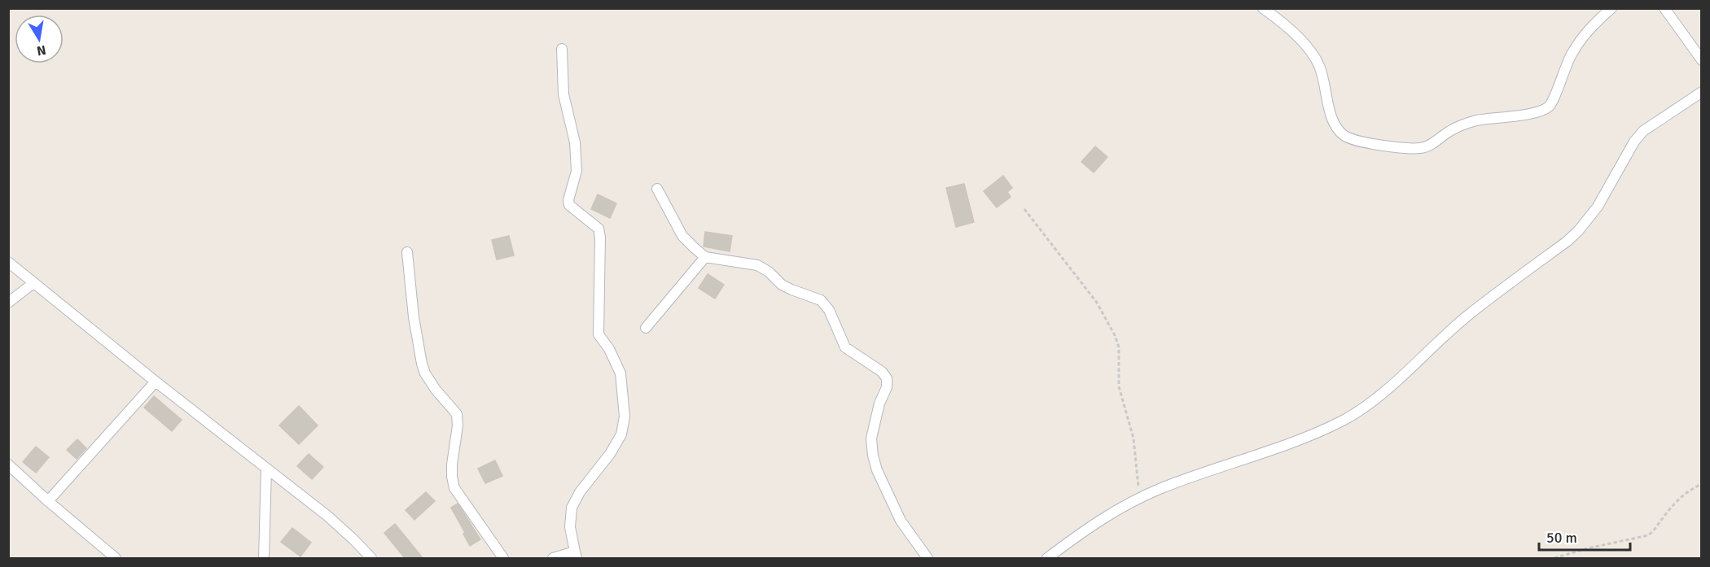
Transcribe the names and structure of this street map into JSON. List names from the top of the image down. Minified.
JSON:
{"scale_bar":"50 m","north":"bottom"}
